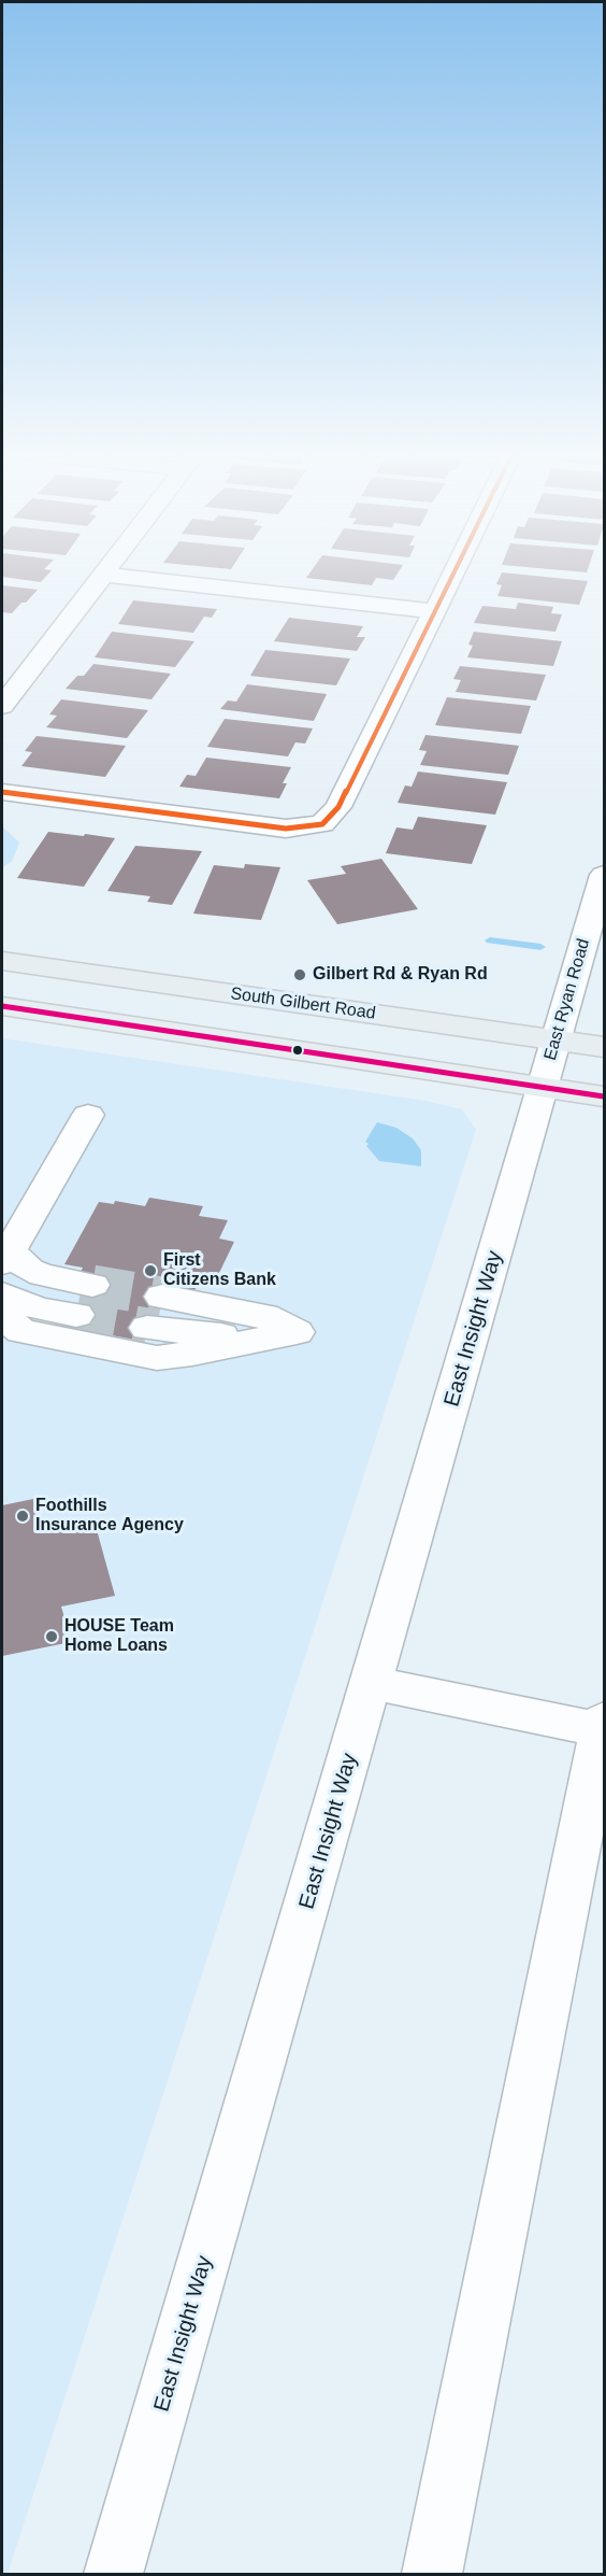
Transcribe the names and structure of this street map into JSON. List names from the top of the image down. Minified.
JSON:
{"streets":{"main road":["South Gilbert Road"],"street":["East Ryan Road","East Insight Way"]},"crossings":[["East Ryan Road","South Gilbert Road"],["East Ryan Road","East Insight Way"]],"places":["Gilbert Rd & Ryan Rd","First Citizens Bank","Foothills Insurance Agency","HOUSE Team Home Loans"]}
